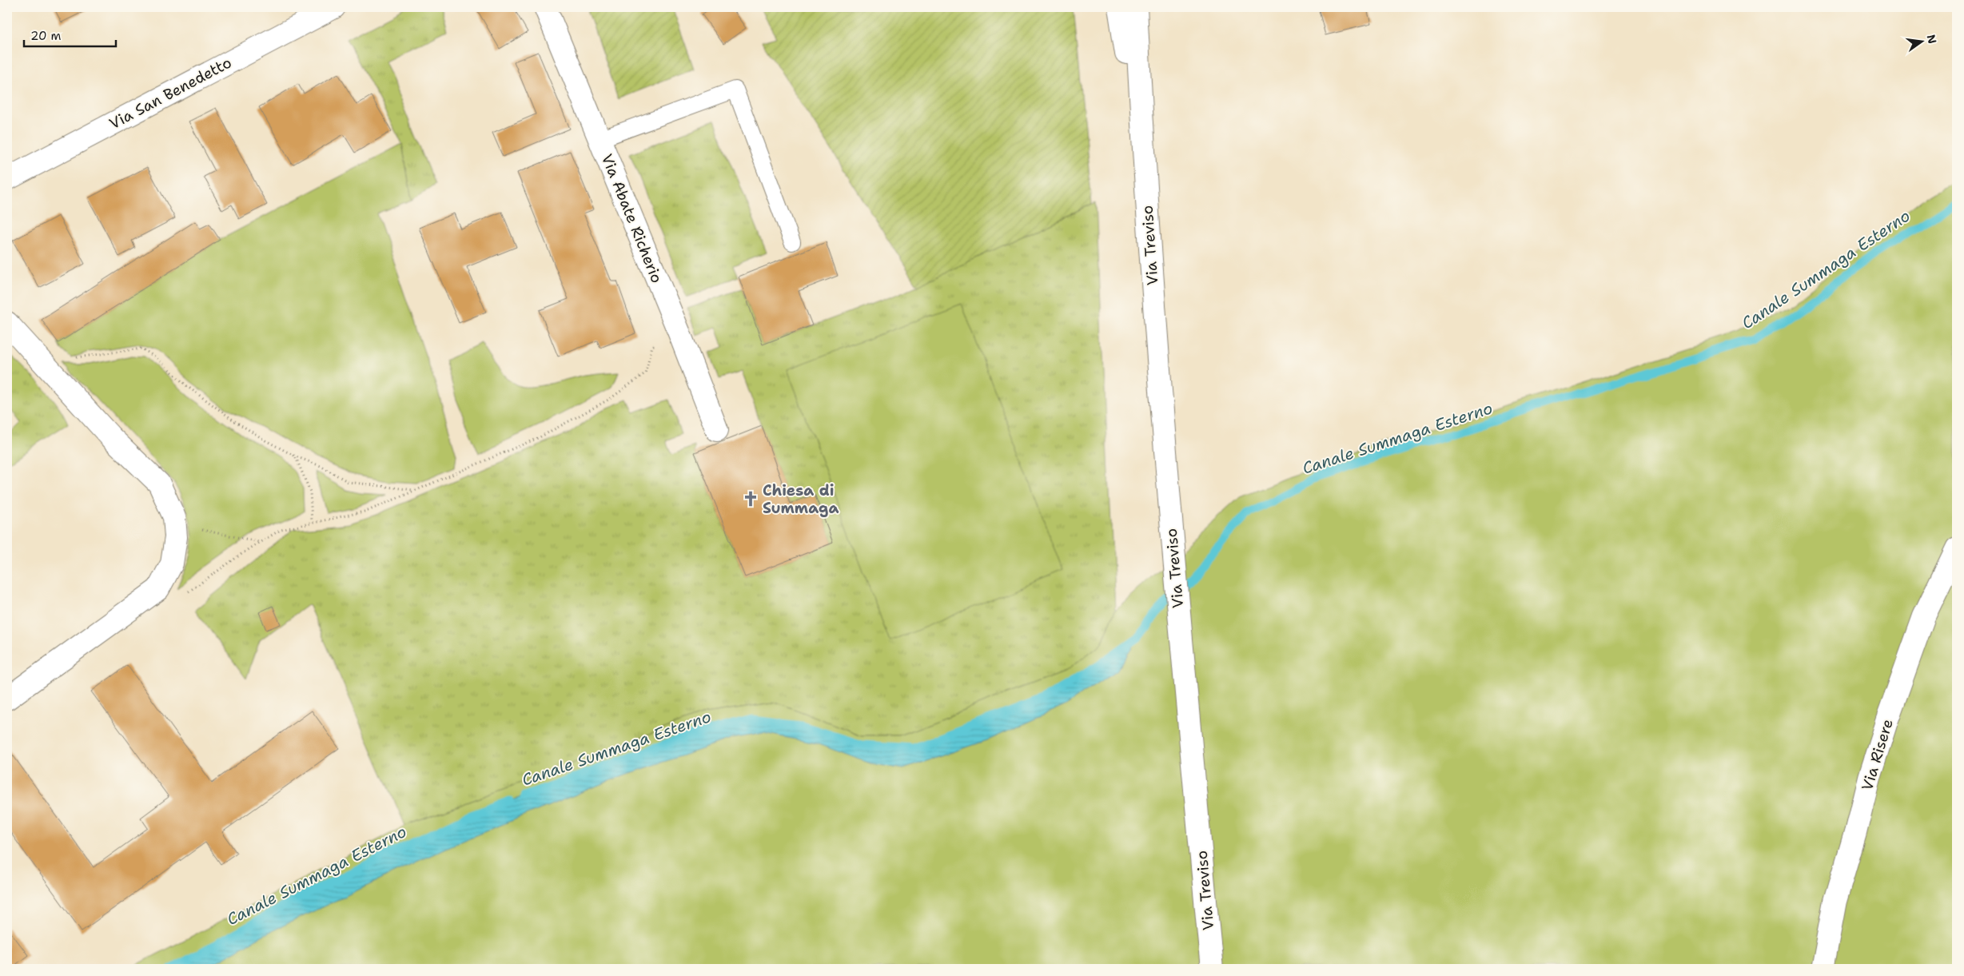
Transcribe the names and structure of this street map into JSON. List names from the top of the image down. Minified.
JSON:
{"streets":{"street":["Via San Benedetto","Via Abate Richerio","Via Treviso","Via Risere"]},"water":["Canale Summaga Esterno"],"places":{"church":["Chiesa di Summaga"]},"scale_bar":"20 m","north":"right"}
